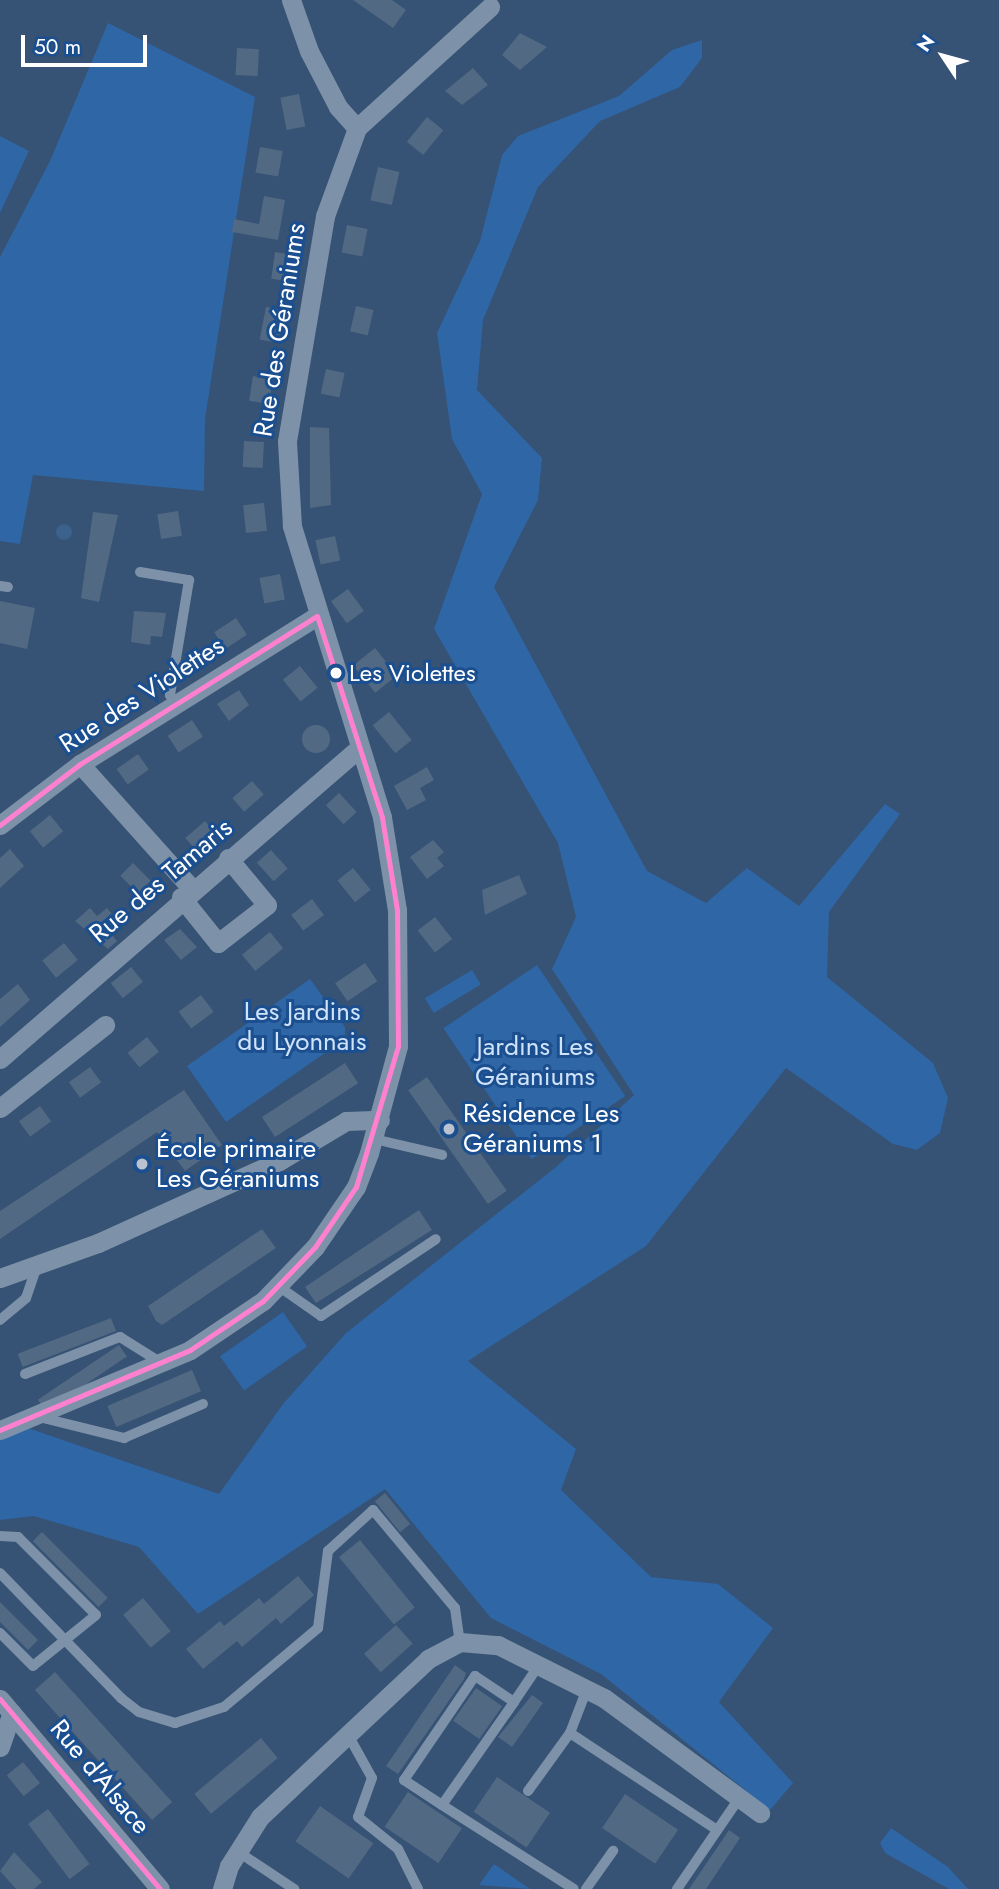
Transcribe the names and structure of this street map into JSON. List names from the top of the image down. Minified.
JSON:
{"streets":{"street":["Rue des Géraniums","Rue des Violettes","Rue des Tamaris","Rue d'Alsace"]},"crossings":[["Rue des Géraniums","Rue des Violettes"],["Rue des Géraniums","Rue des Tamaris"]],"parks":["Les Jardins du Lyonnais","Jardins Les Géraniums"],"places":["Les Violettes","Résidence Les Géraniums 1","École primaire Les Géraniums"],"scale_bar":"50 m","north":"top left"}
